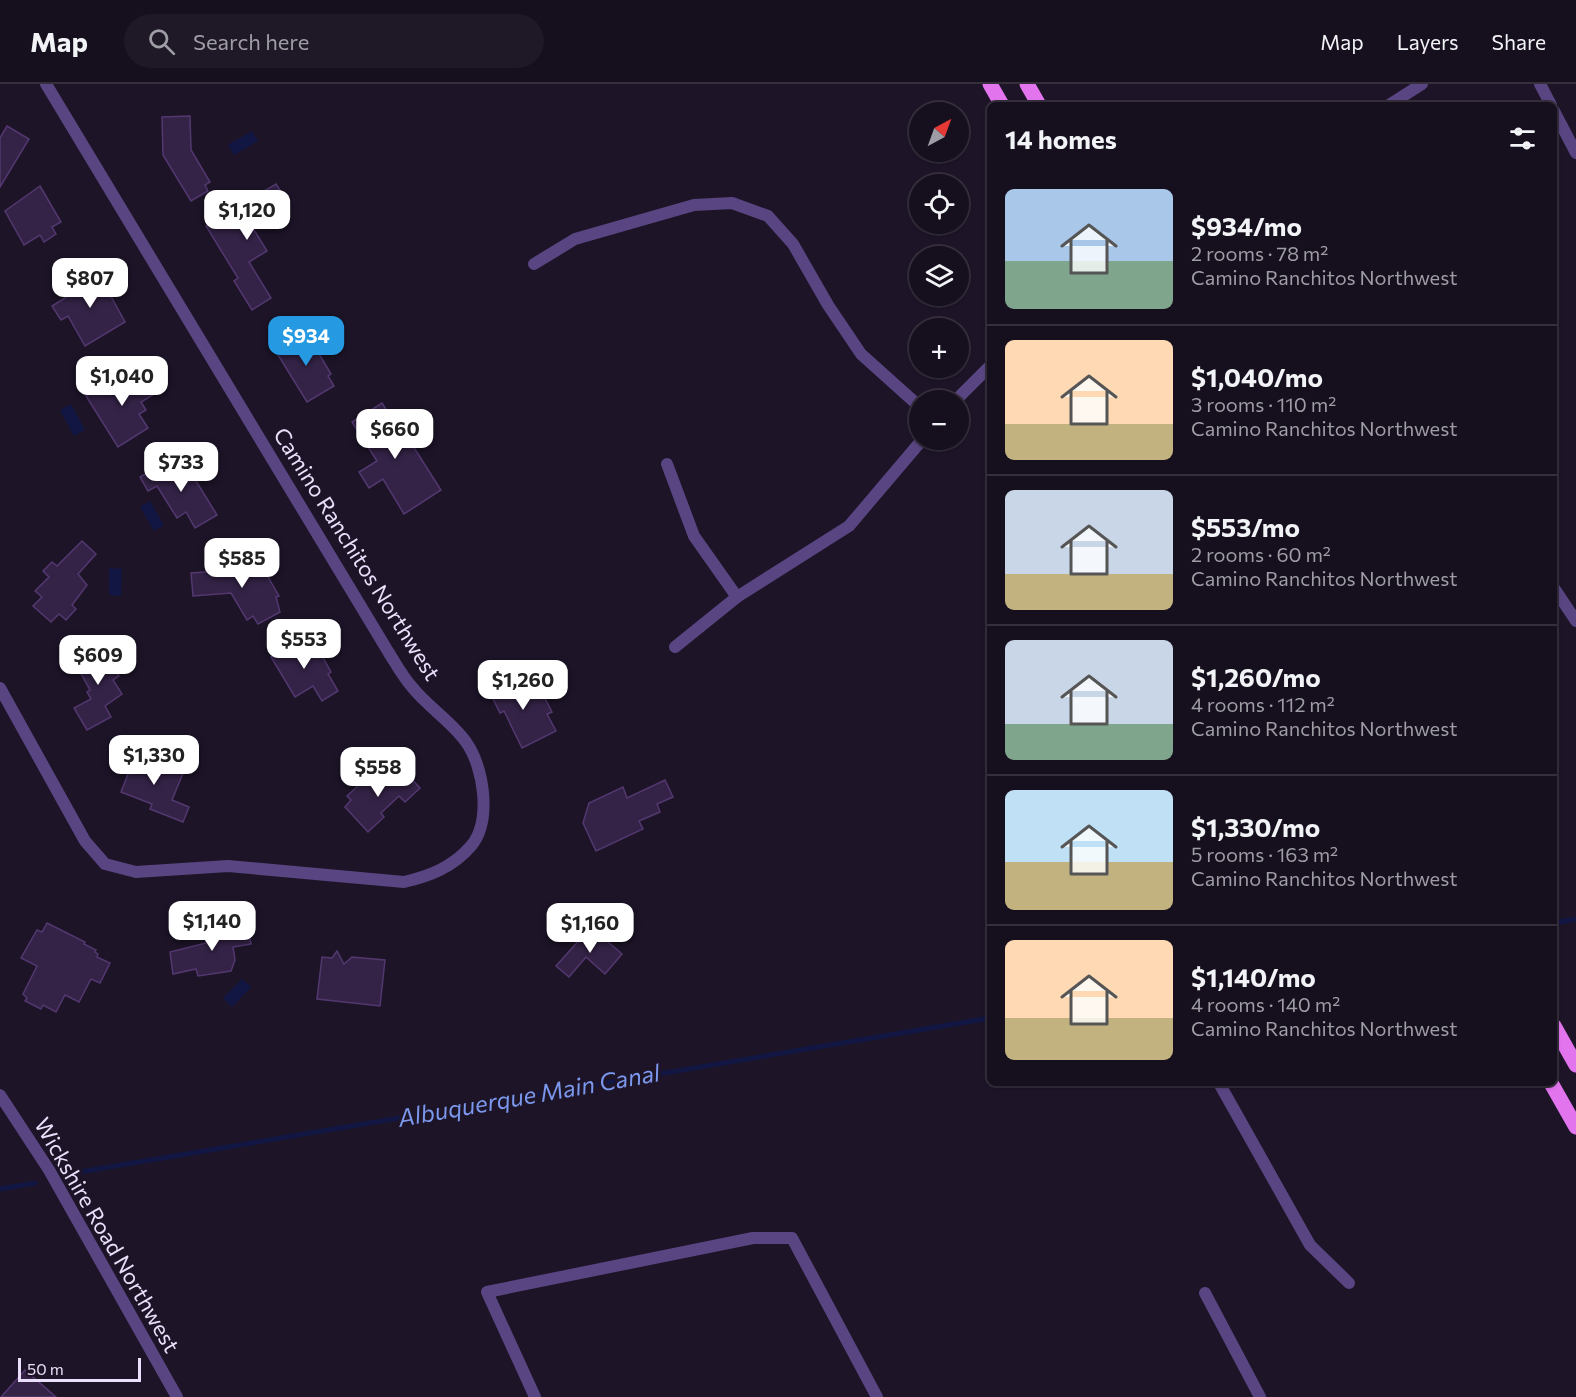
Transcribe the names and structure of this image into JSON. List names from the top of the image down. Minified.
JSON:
{"streets":{"street":["Camino Ranchitos Northwest","Wickshire Road Northwest"]},"water":["Albuquerque Main Canal"],"scale_bar":"50 m","north":"top right","page":{"header":"Map","search":"Search here","nav":["Map","Layers","Share"],"map_buttons":["+","−"],"heading":"14 homes","list":[{"name":"$934/mo","note":"2 rooms · 78 m² · Camino Ranchitos Northwest"},{"name":"$1,040/mo","note":"3 rooms · 110 m² · Camino Ranchitos Northwest"},{"name":"$553/mo","note":"2 rooms · 60 m² · Camino Ranchitos Northwest"},{"name":"$1,260/mo","note":"4 rooms · 112 m² · Camino Ranchitos Northwest"},{"name":"$1,330/mo","note":"5 rooms · 163 m² · Camino Ranchitos Northwest"},{"name":"$1,140/mo","note":"4 rooms · 140 m² · Camino Ranchitos Northwest"}],"price":["$1,120","$807","$934","$1,040","$660","$733","$585","$553","$609","$1,260","$1,330","$558","$1,140","$1,160"],"scale":"50 m"}}
